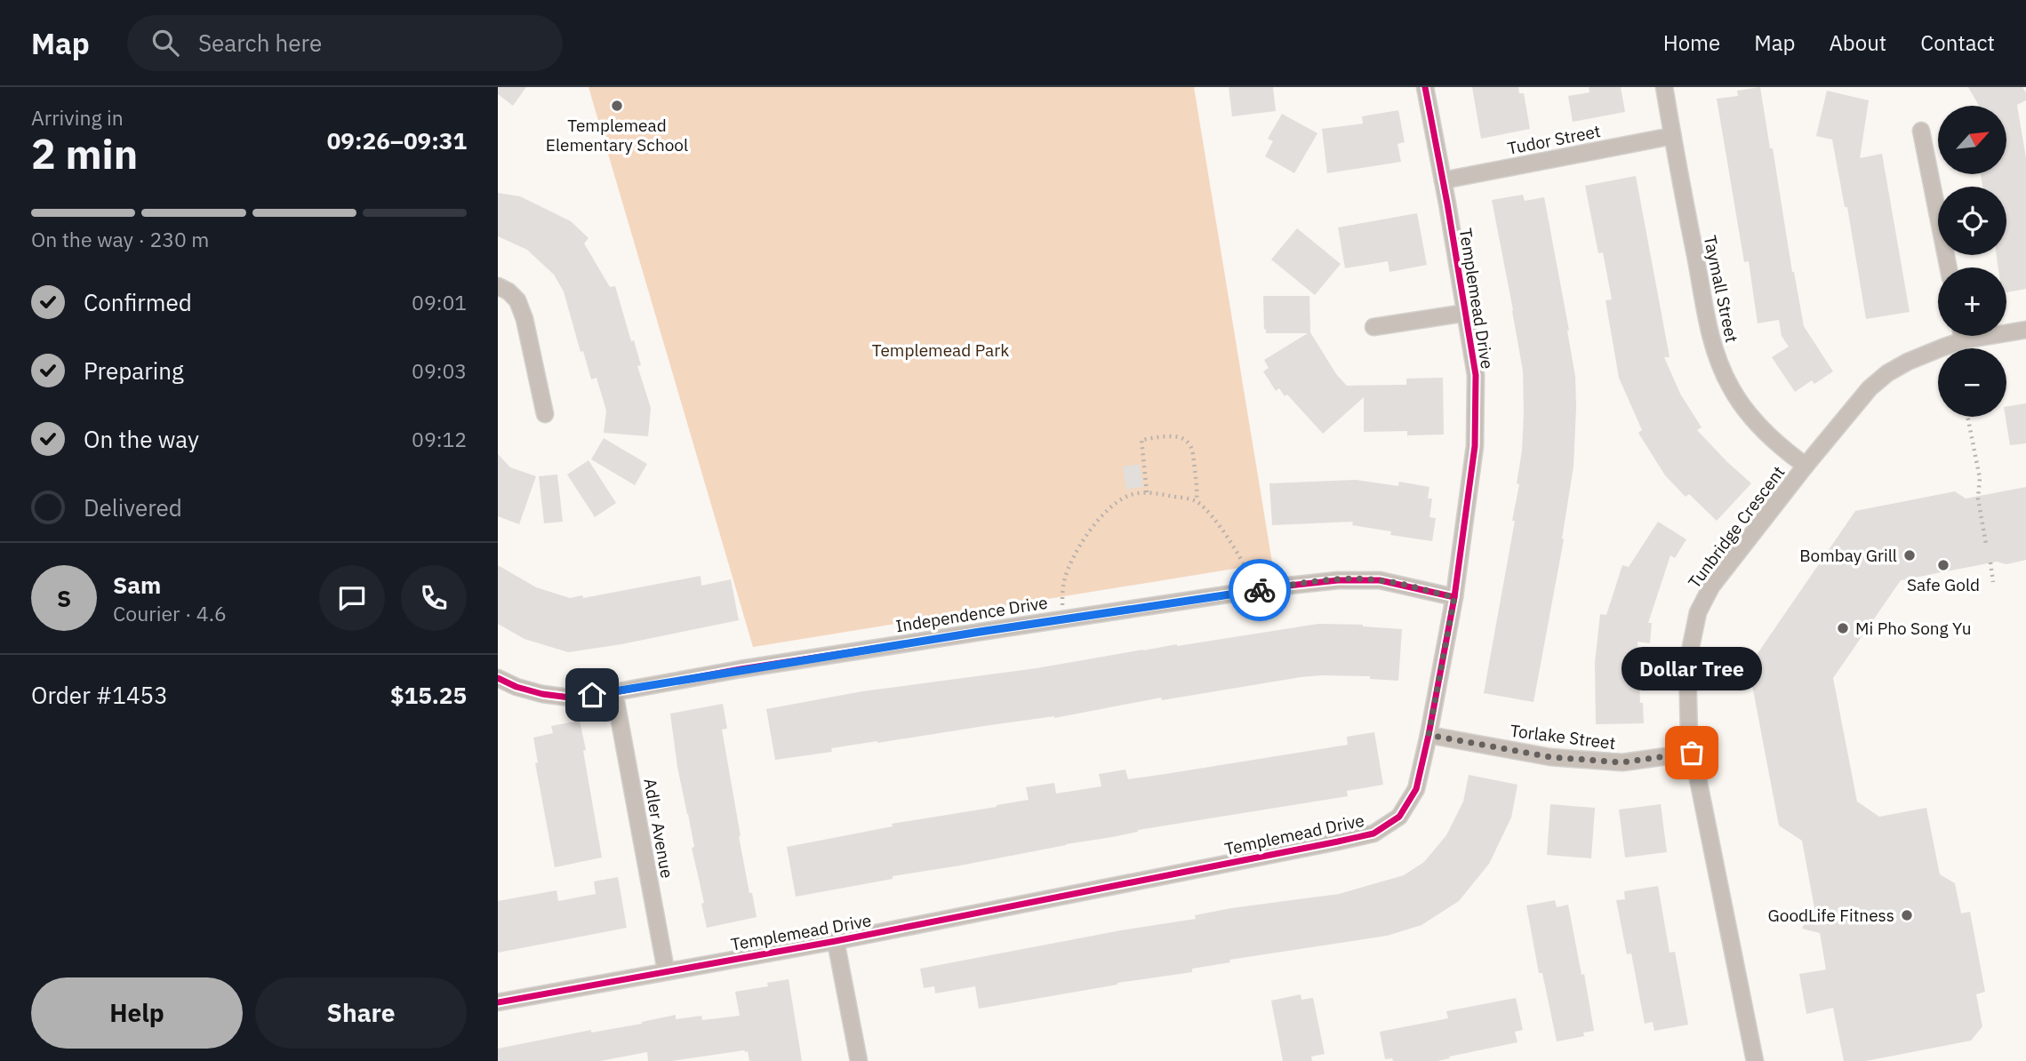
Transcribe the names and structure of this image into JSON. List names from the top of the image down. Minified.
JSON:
{"streets":{"street":["Tudor Street","Taymall Street","Templemead Drive","Tunbridge Crescent","Independence Drive","Torlake Street","Adler Avenue"]},"crossings":[["Tudor Street","Taymall Street"],["Tudor Street","Templemead Drive"],["Taymall Street","Tunbridge Crescent"],["Templemead Drive","Independence Drive"],["Templemead Drive","Torlake Street"],["Templemead Drive","Adler Avenue"],["Tunbridge Crescent","Torlake Street"],["Independence Drive","Adler Avenue"]],"parks":["Templemead Park"],"places":["Templemead Elementary School","Bombay Grill","Safe Gold","Mi Pho Song Yu","Dollar Tree","GoodLife Fitness"],"north":"top right","page":{"header":"Map","search":"Search here","nav":["Home","Map","About","Contact"],"heading":["2 min","Arriving in","09:26–09:31"],"panel":["Sam","Courier · 4.6","Order #1453","$15.25"],"map_buttons":["+","−"],"bar":"On the way · 230 m","list":[["Confirmed","09:01"],["Preparing","09:03"],["On the way","09:12"],"Delivered"],"round":"S","bubble":"Dollar Tree","buttons":["Help","Share"]}}
